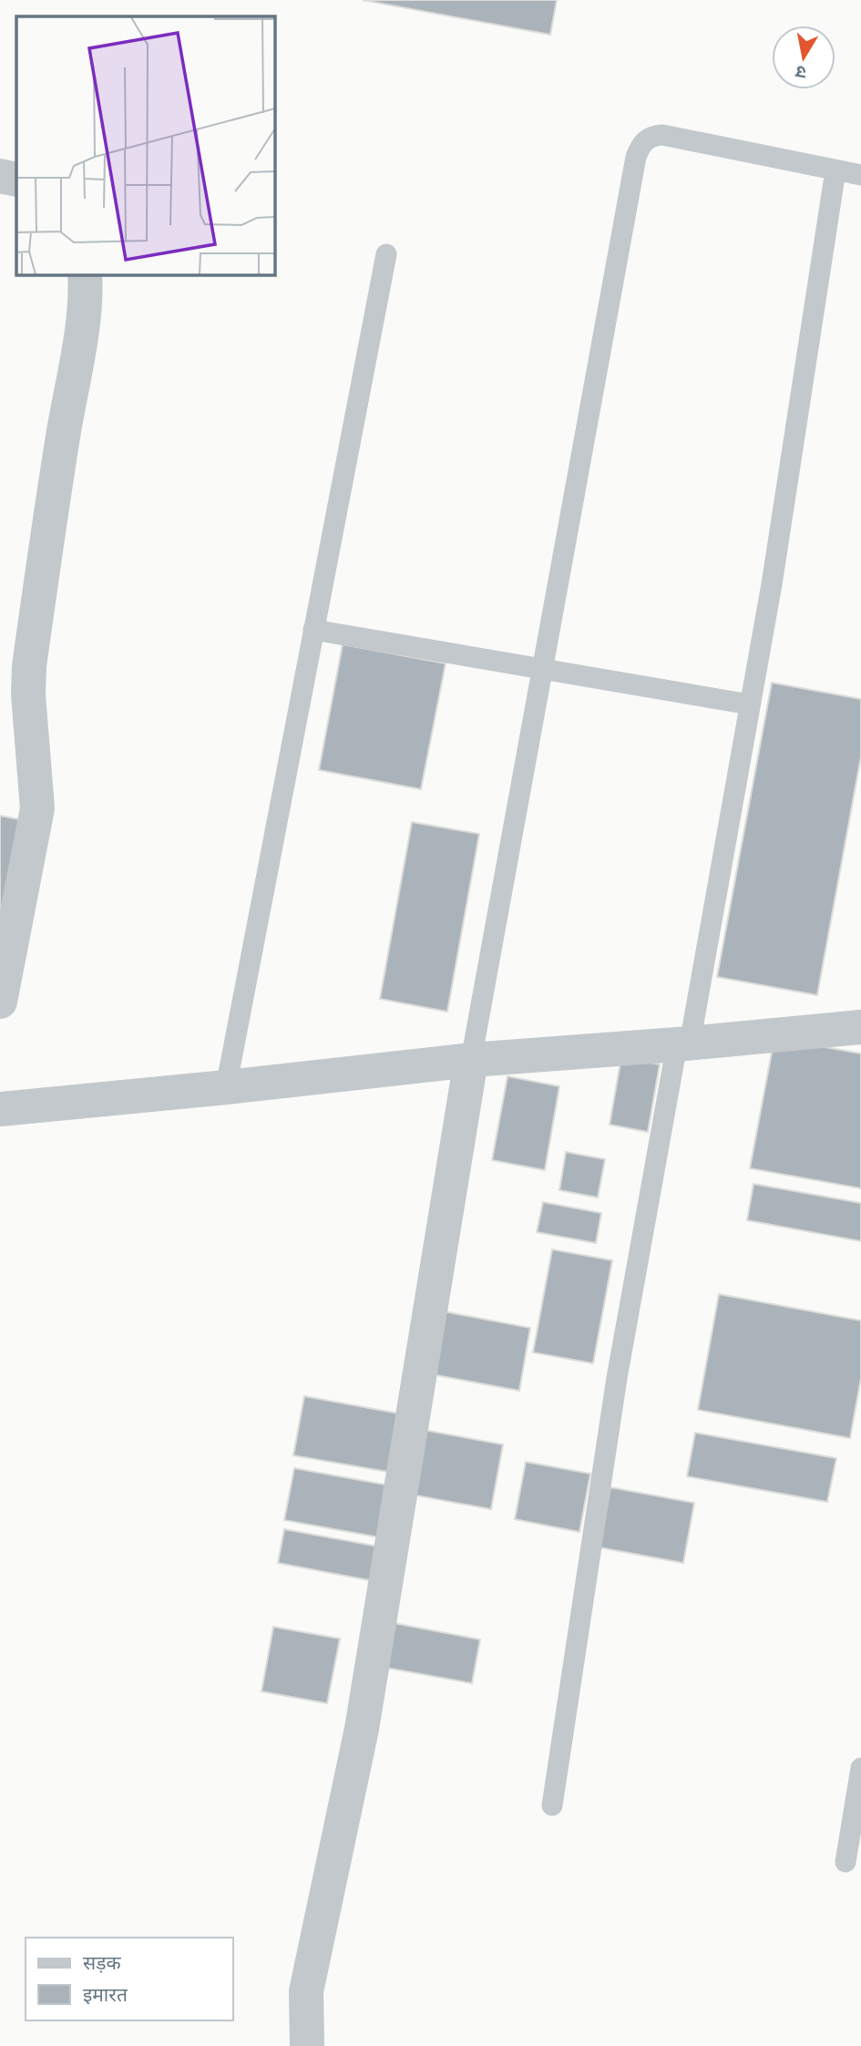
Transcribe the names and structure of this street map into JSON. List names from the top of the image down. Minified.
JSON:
{"legend":["सड़क","इमारत"],"north":"bottom"}
